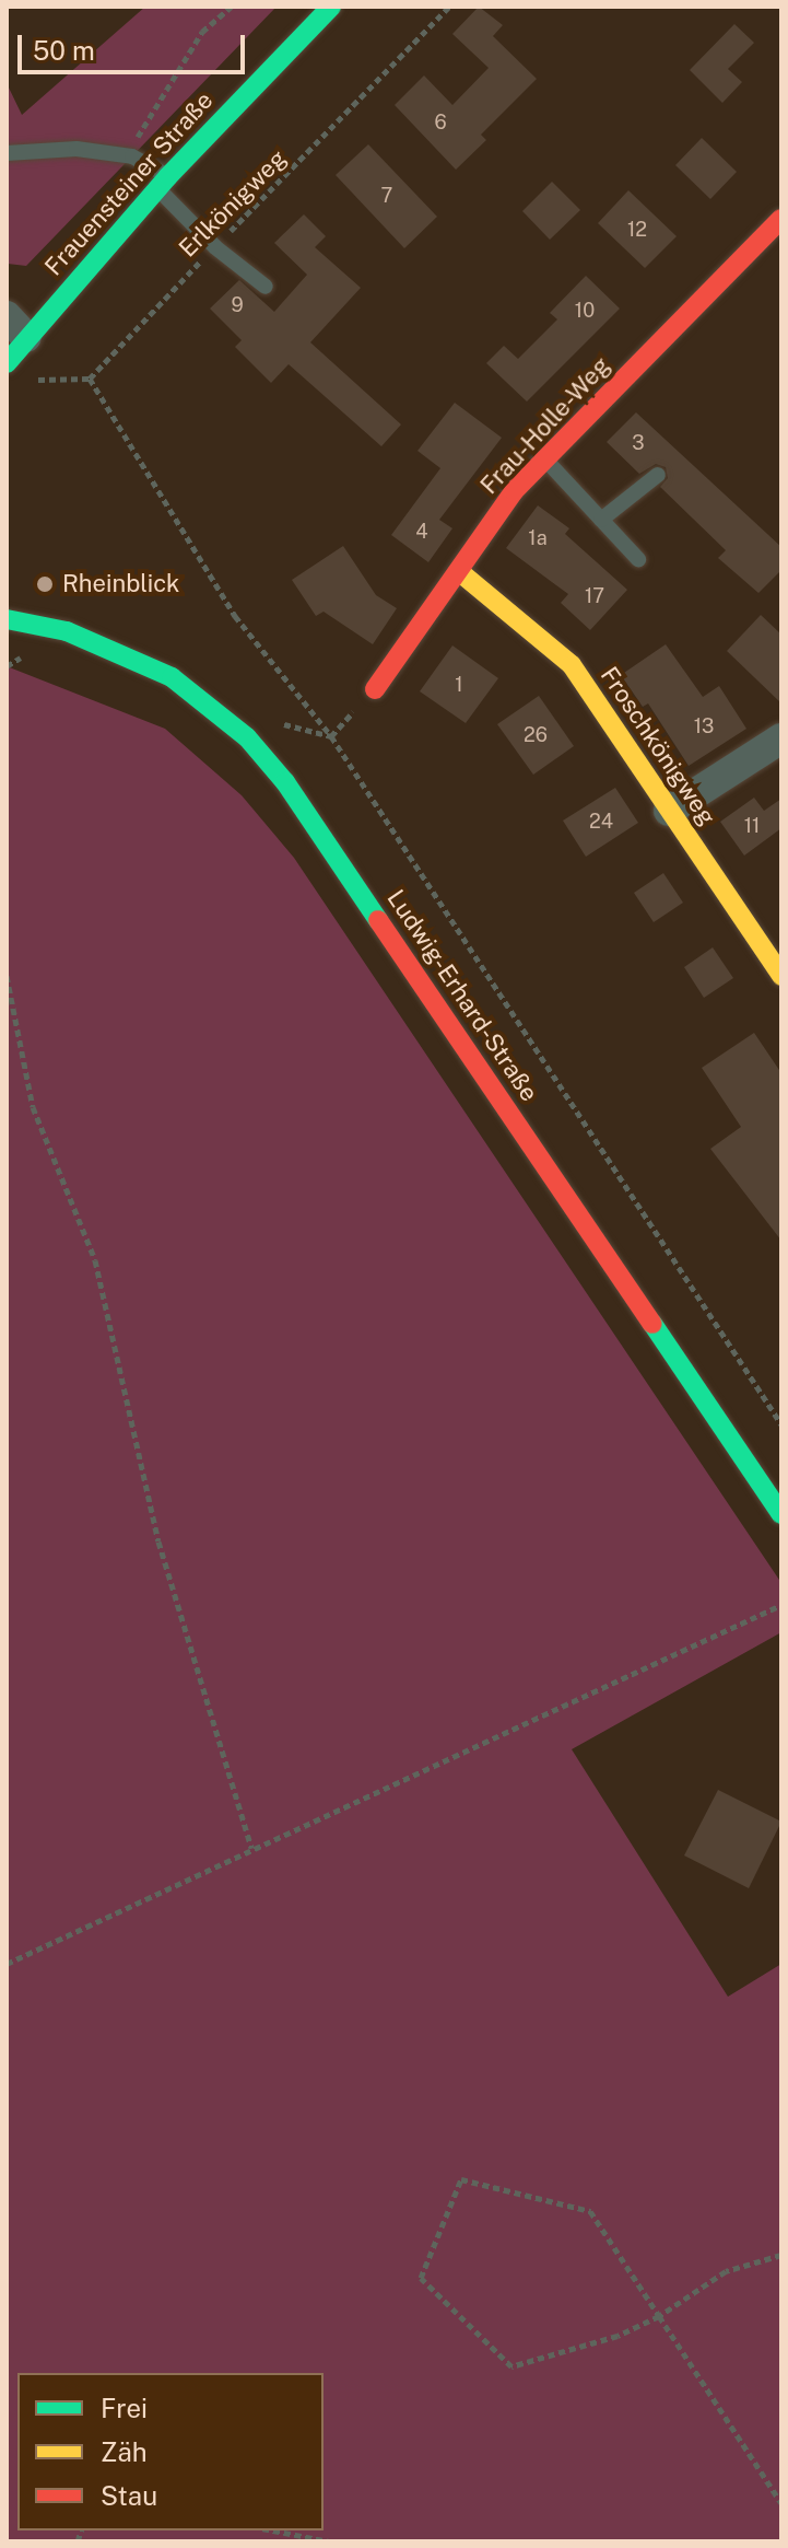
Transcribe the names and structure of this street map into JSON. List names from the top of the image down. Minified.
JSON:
{"streets":{"street":["Frauensteiner Straße","Frau-Holle-Weg","Froschkönigweg","Ludwig-Erhard-Straße"],"path":["Erlkönigweg"]},"crossings":[["Frau-Holle-Weg","Froschkönigweg"]],"places":["Rheinblick"],"house_numbers":["6","7","12","9","10","3","4","1a","17","1","13","26","24","11"],"legend":["Frei","Zäh","Stau"],"scale_bar":"50 m"}
